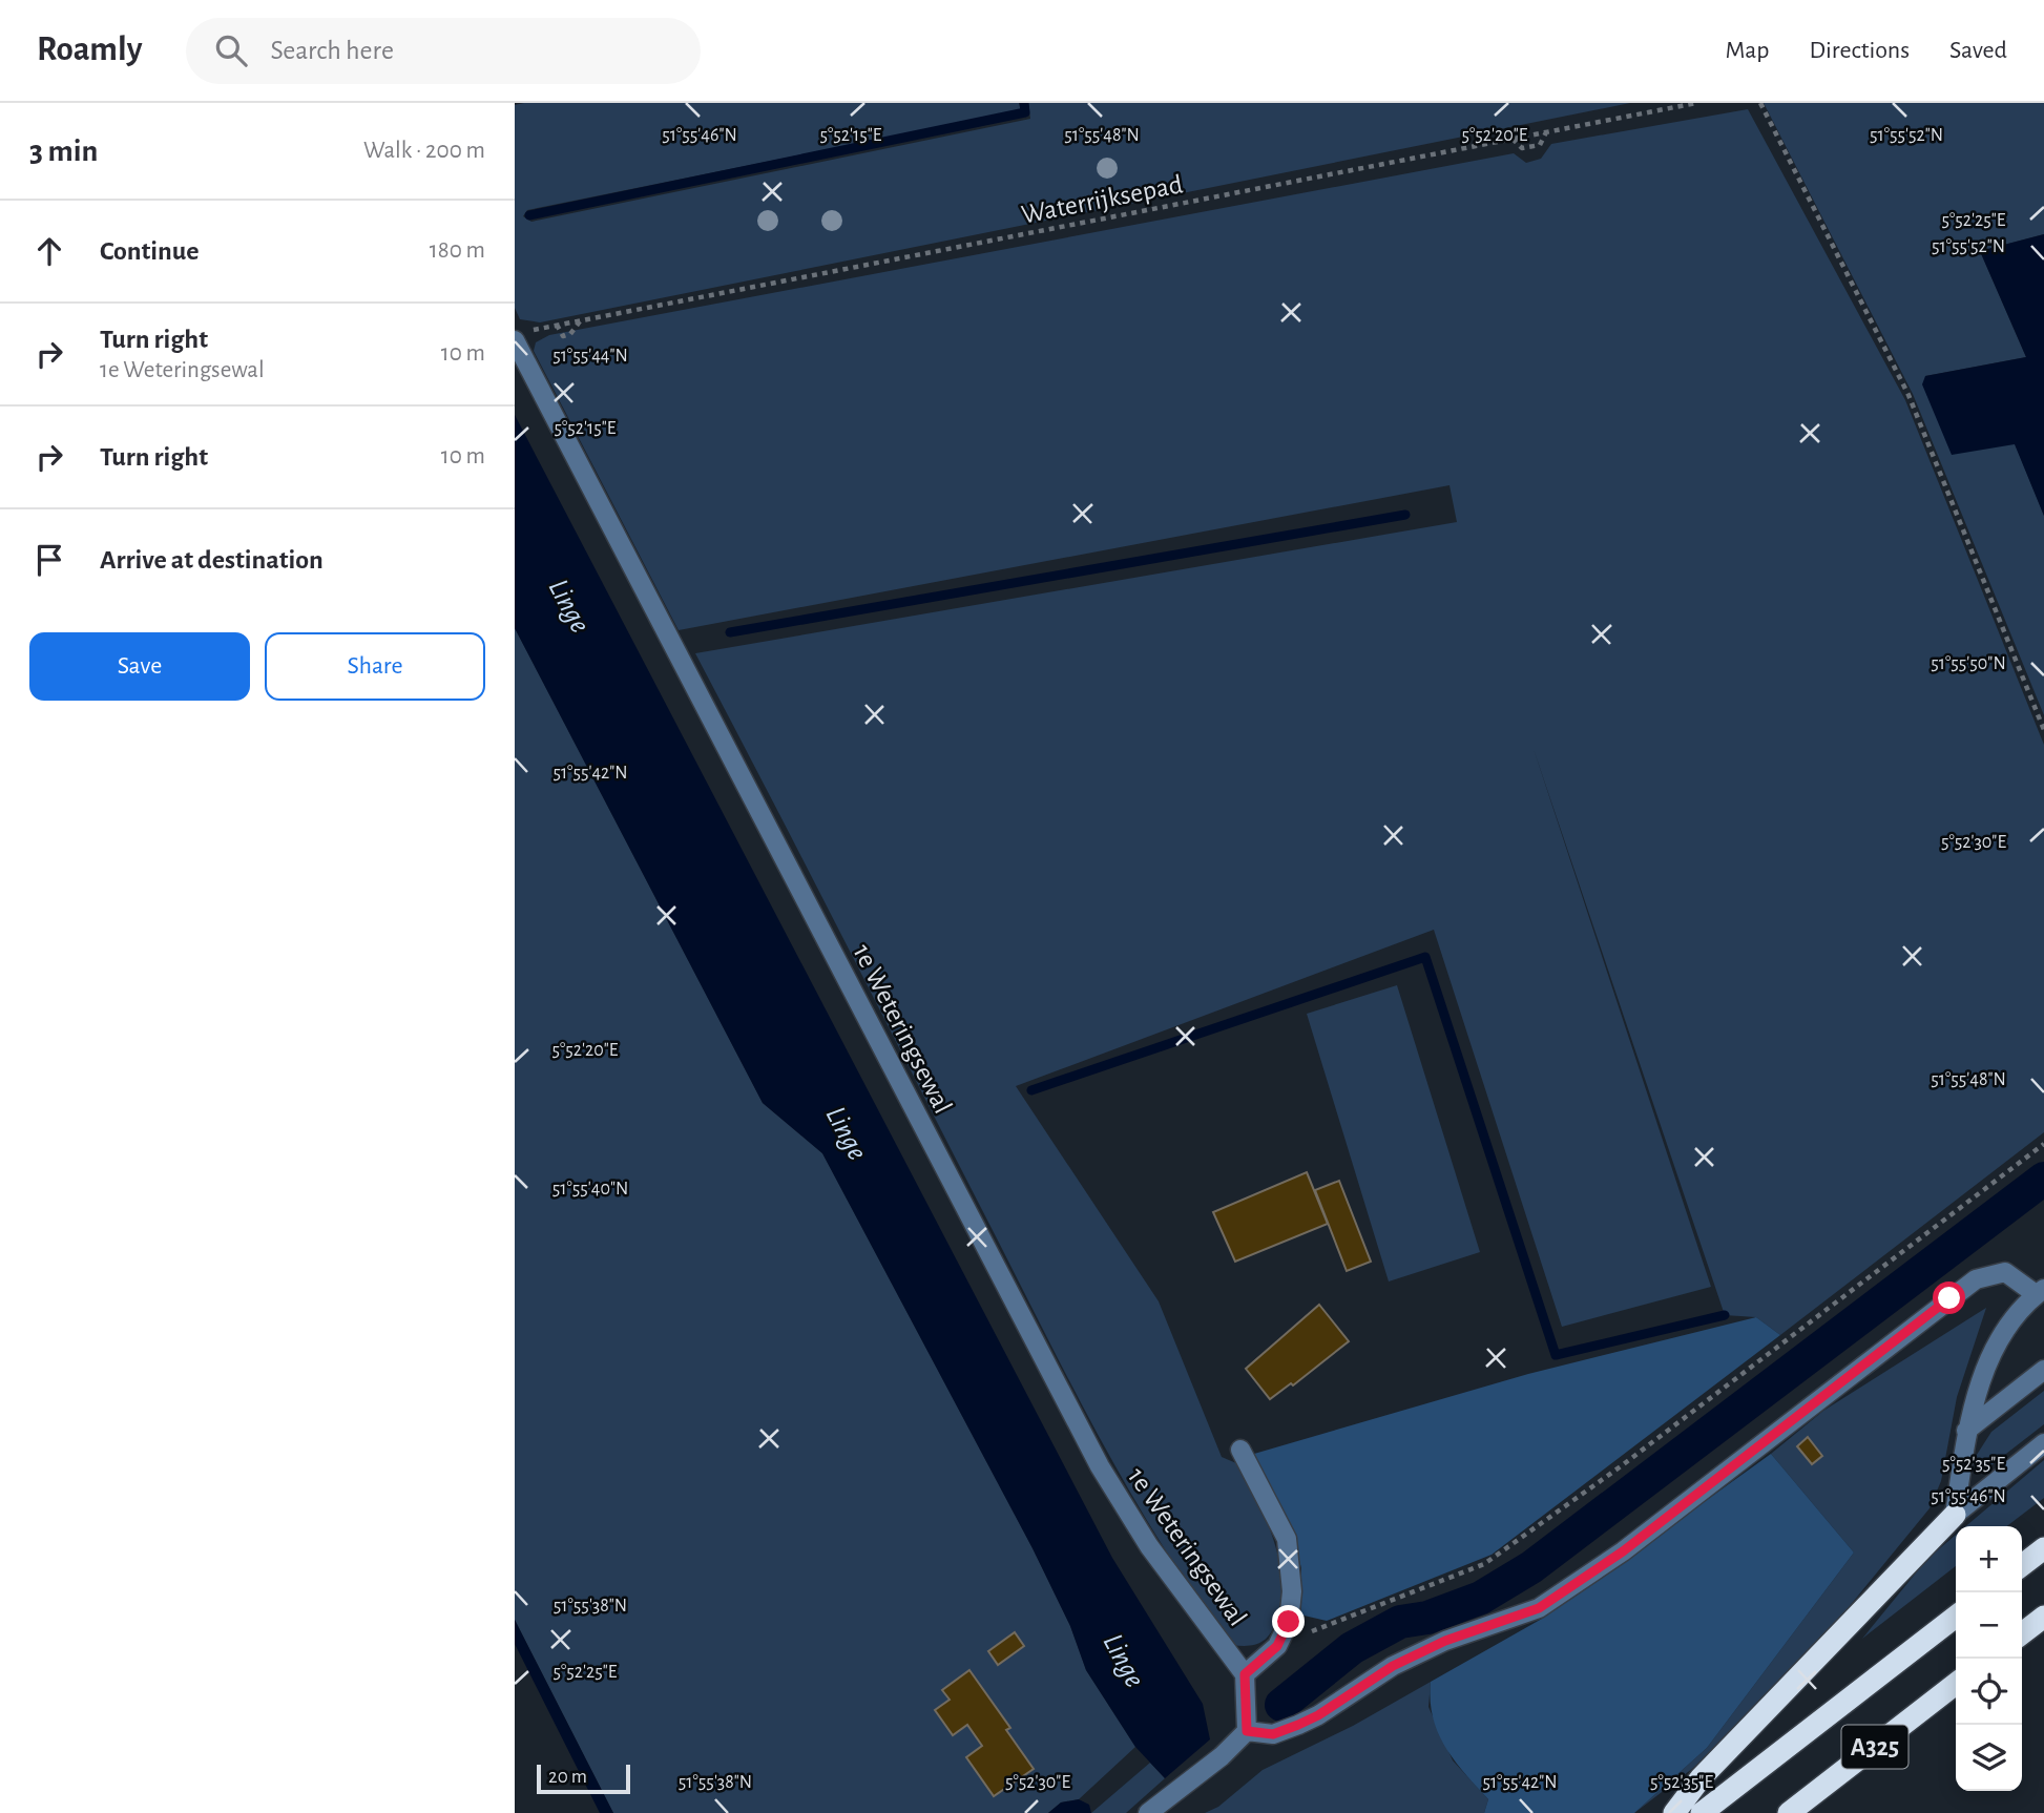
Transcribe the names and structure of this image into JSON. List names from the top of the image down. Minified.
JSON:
{"streets":{"highway":["A325"],"street":["1e Weteringsewal"],"path":["Waterrijksepad"]},"crossings":[["Waterrijksepad","1e Weteringsewal"]],"water":["Linge"],"scale_bar":"20 m","page":{"header":"Roamly","search":"Search here","nav":["Map","Directions","Saved"],"heading":["3 min","Walk · 200 m"],"list":[["Continue","180 m"],["Turn right","1e Weteringsewal","10 m"],["Turn right","10 m"],"Arrive at destination"],"buttons":["Save","Share"],"map_buttons":["+","−"],"scale":"20 m"},"coordinates":["5°52'15\"E","5°52'20\"E","51°55'46\"N","51°55'48\"N","51°55'52\"N","5°52'25\"E","51°55'44\"N","51°55'50\"N","51°55'42\"N","5°52'30\"E","51°55'40\"N","5°52'35\"E","51°55'38\"N"]}
